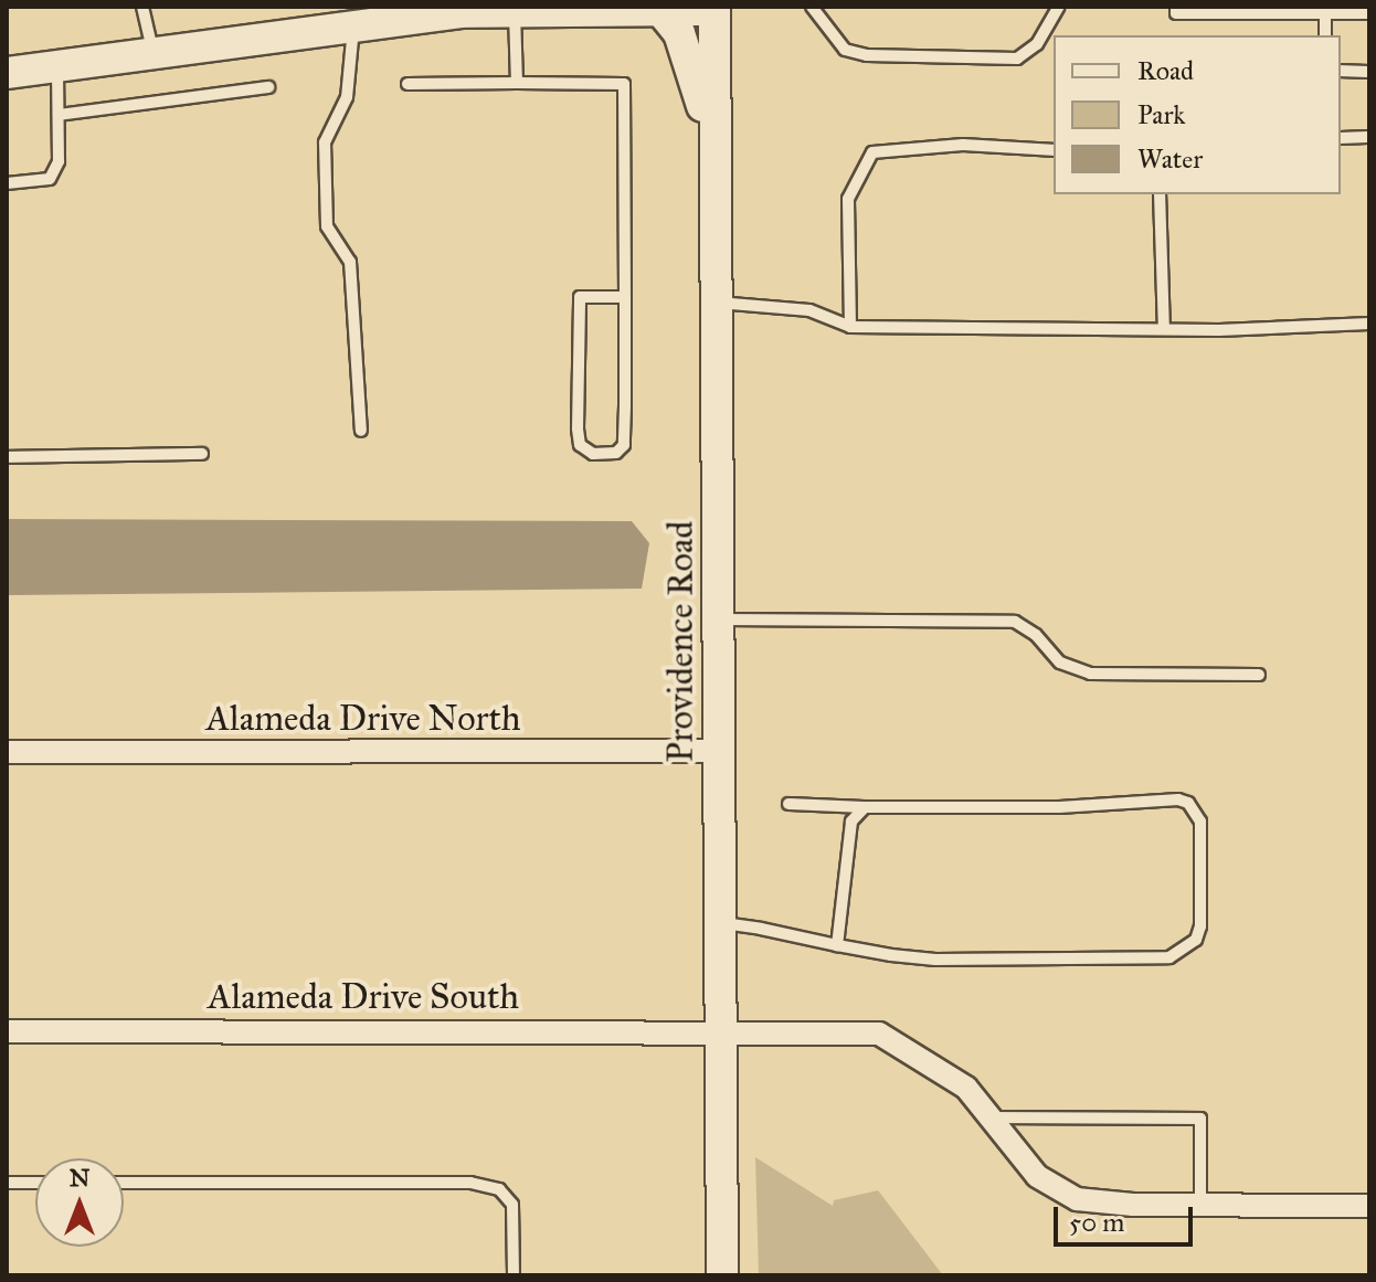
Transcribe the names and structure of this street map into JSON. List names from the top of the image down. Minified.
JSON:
{"streets":{"street":["Providence Road","Alameda Drive North","Alameda Drive South"]},"crossings":[["Providence Road","Alameda Drive North"],["Providence Road","Alameda Drive South"]],"legend":["Road","Park","Water"],"scale_bar":"50 m","north":"top"}
